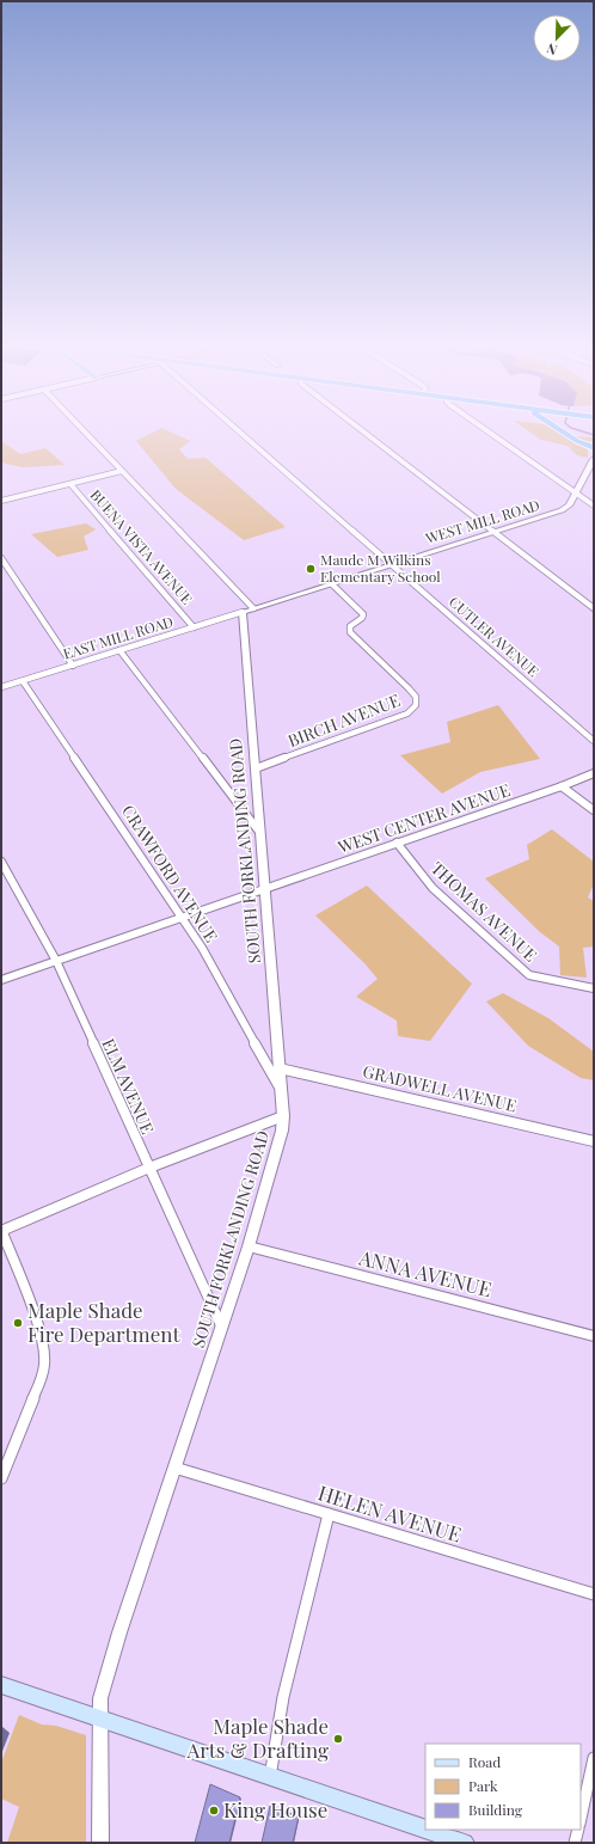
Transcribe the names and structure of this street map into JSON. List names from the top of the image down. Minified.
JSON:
{"streets":{"street":["WEST MILL ROAD","BUENA VISTA AVENUE","CUTLER AVENUE","EAST MILL ROAD","BIRCH AVENUE","WEST CENTER AVENUE","SOUTH FORKLANDING ROAD","CRAWFORD AVENUE","THOMAS AVENUE","ELM AVENUE","GRADWELL AVENUE","ANNA AVENUE","HELEN AVENUE"]},"crossings":[["WEST MILL ROAD","CUTLER AVENUE"],["WEST MILL ROAD","EAST MILL ROAD"],["WEST MILL ROAD","BIRCH AVENUE"],["WEST MILL ROAD","SOUTH FORKLANDING ROAD"],["BUENA VISTA AVENUE","EAST MILL ROAD"],["EAST MILL ROAD","SOUTH FORKLANDING ROAD"],["EAST MILL ROAD","CRAWFORD AVENUE"],["BIRCH AVENUE","SOUTH FORKLANDING ROAD"],["WEST CENTER AVENUE","SOUTH FORKLANDING ROAD"],["WEST CENTER AVENUE","CRAWFORD AVENUE"],["WEST CENTER AVENUE","THOMAS AVENUE"],["WEST CENTER AVENUE","ELM AVENUE"],["SOUTH FORKLANDING ROAD","CRAWFORD AVENUE"],["SOUTH FORKLANDING ROAD","ELM AVENUE"],["SOUTH FORKLANDING ROAD","GRADWELL AVENUE"],["SOUTH FORKLANDING ROAD","ANNA AVENUE"],["SOUTH FORKLANDING ROAD","HELEN AVENUE"]],"places":["Maude M Wilkins Elementary School","Maple Shade Fire Department","Maple Shade Arts & Drafting","King House"],"legend":["Road","Park","Building"],"north":"bottom left"}
